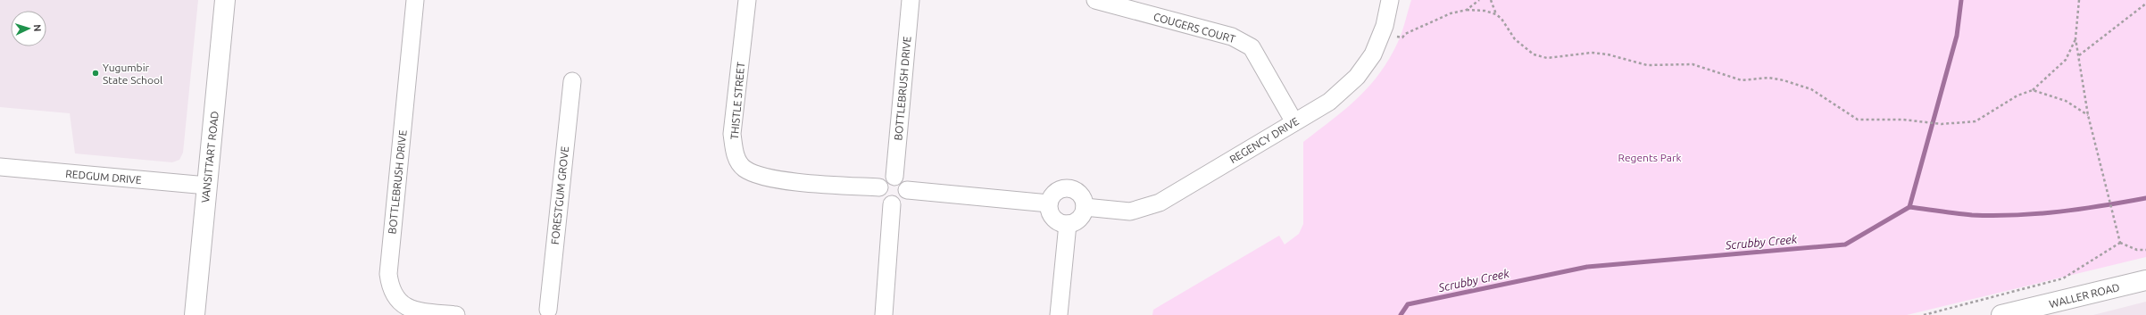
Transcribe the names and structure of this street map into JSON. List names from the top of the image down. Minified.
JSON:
{"streets":{"street":["COUGERS COURT","BOTTLEBRUSH DRIVE","THISTLE STREET","REGENCY DRIVE","VANSITTART ROAD","REDGUM DRIVE","FORESTGUM GROVE","WALLER ROAD"]},"crossings":[["COUGERS COURT","REGENCY DRIVE"],["BOTTLEBRUSH DRIVE","THISTLE STREET"],["VANSITTART ROAD","REDGUM DRIVE"]],"water":["Scrubby Creek"],"parks":["Regents Park"],"places":["Yugumbir State School"],"north":"right"}
